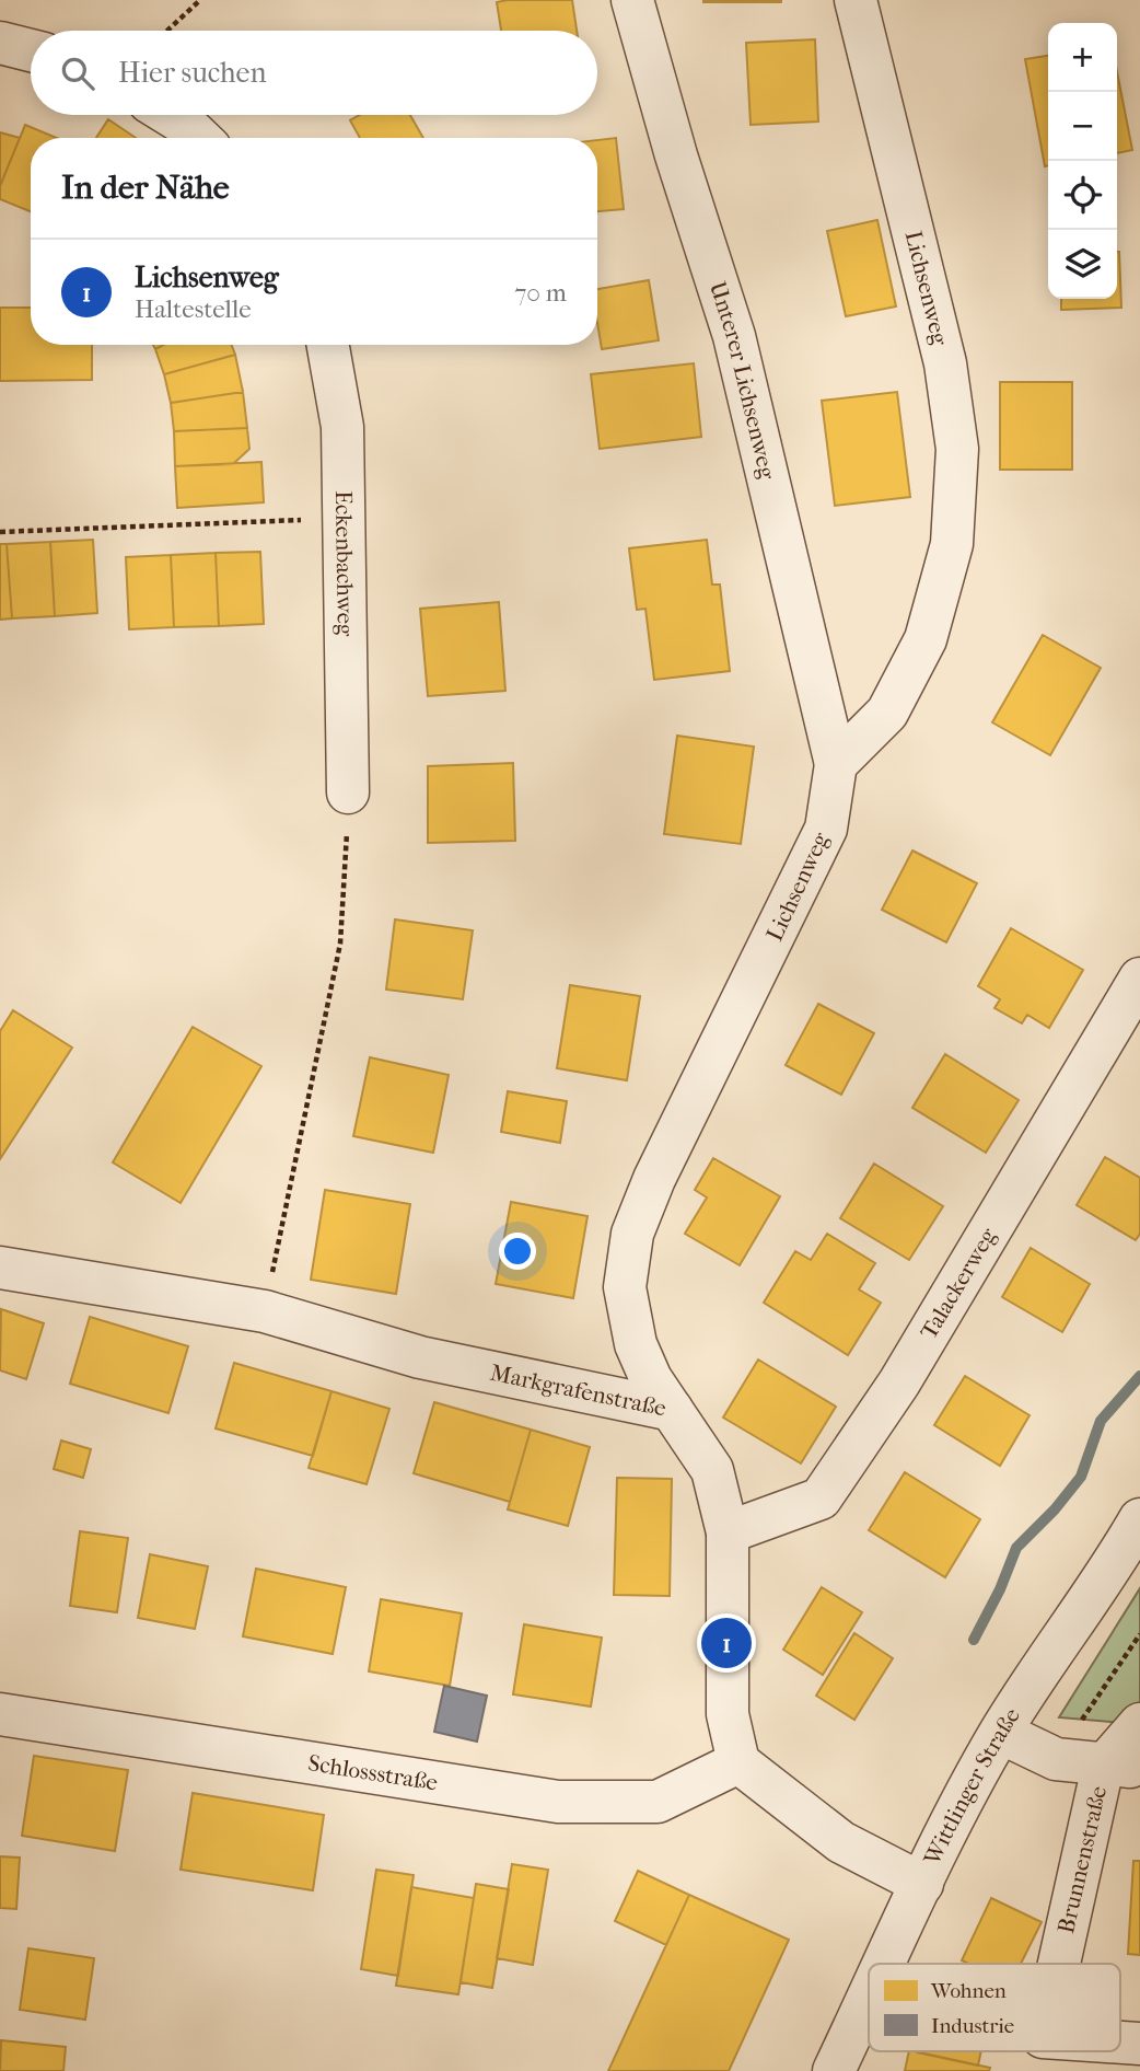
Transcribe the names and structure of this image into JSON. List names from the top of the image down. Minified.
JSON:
{"streets":{"street":["Lichsenweg","Unterer Lichsenweg","Eckenbachweg","Talackerweg","Markgrafenstraße","Schlossstraße","Wittlinger Straße","Brunnenstraße"]},"crossings":[["Lichsenweg","Unterer Lichsenweg"],["Lichsenweg","Markgrafenstraße"],["Talackerweg","Markgrafenstraße"],["Markgrafenstraße","Schlossstraße"]],"legend":["Wohnen","Industrie"],"page":{"map_buttons":["+","−"],"search":"Hier suchen","heading":"In der Nähe","list":[{"mark":"1","name":"Lichsenweg","note":"Haltestelle","value":"70 m"}],"pins":"1"}}
